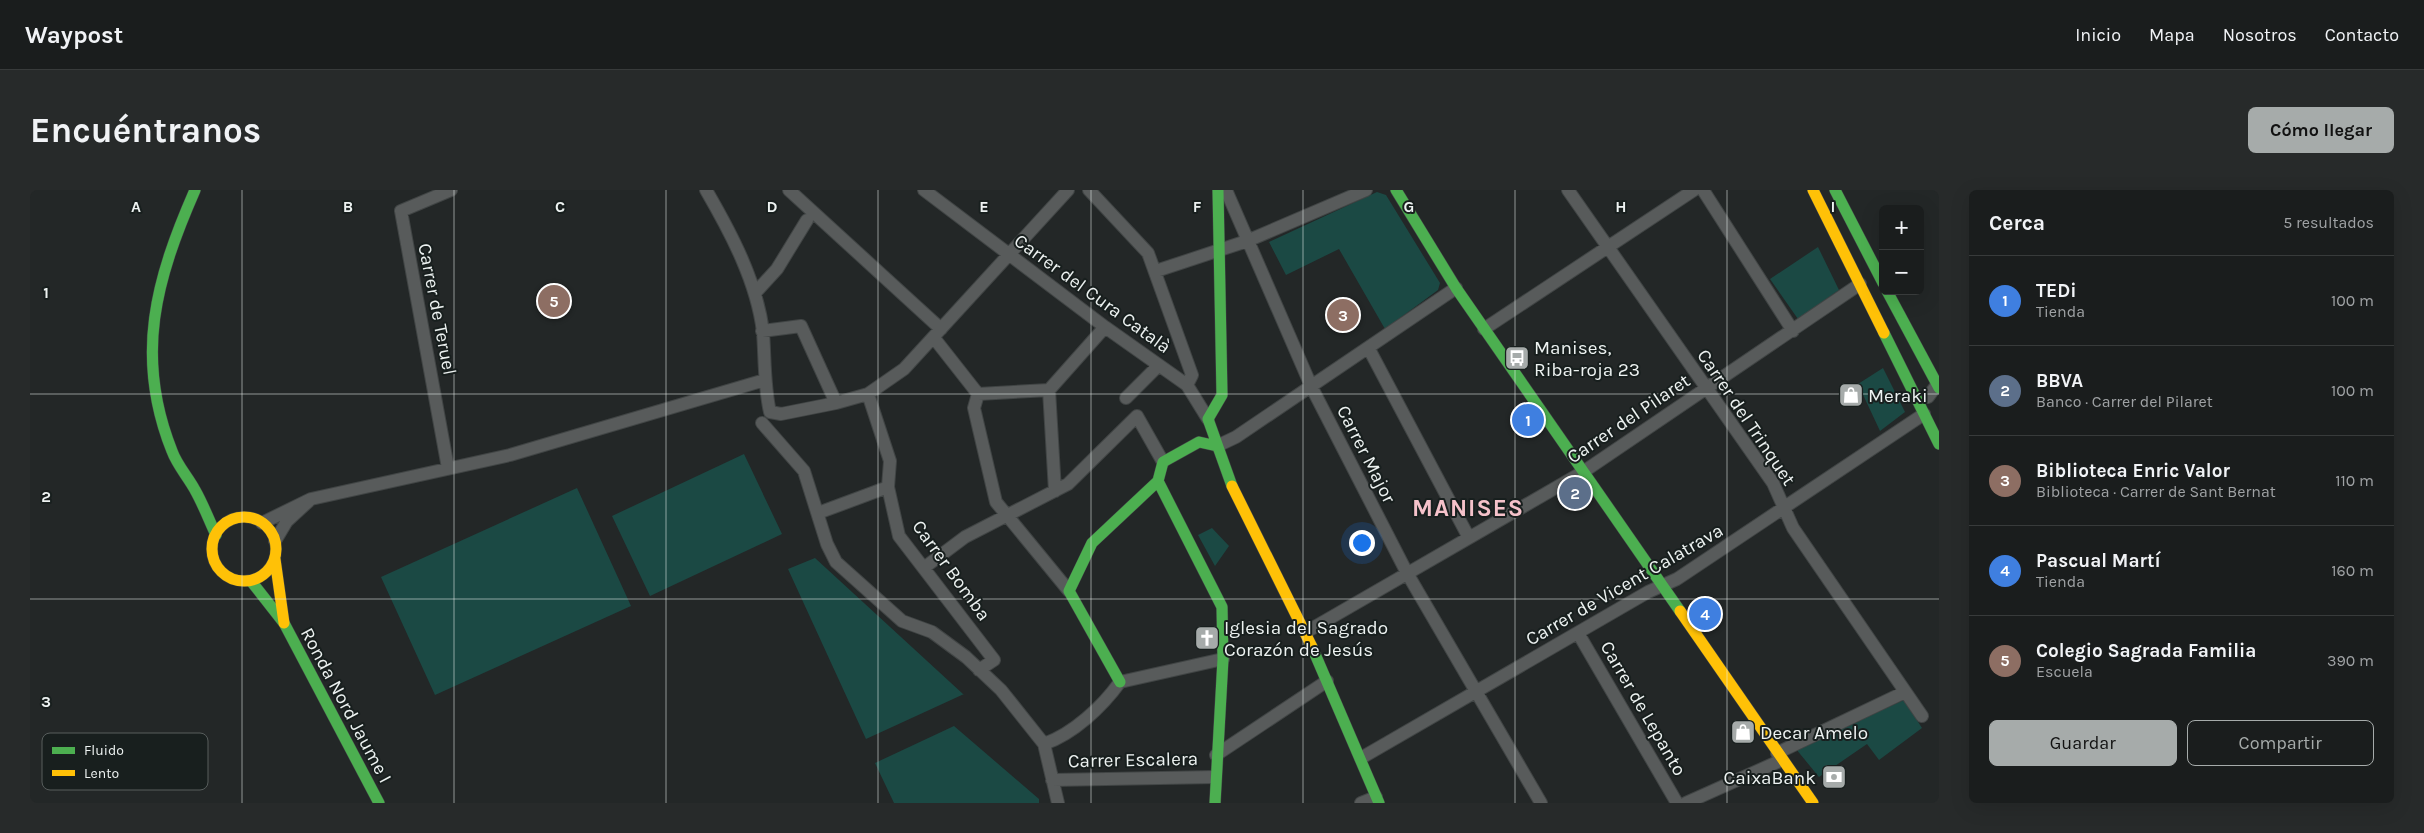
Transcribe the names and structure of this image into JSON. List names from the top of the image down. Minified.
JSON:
{"streets":{"main road":["Carrer del Cura Català","Ronda Nord Jaume I"],"street":["Carrer de Teruel","Carrer del Trinquet","Carrer del Pilaret","Carrer Major","Carrer Bomba","Carrer de Vicent Calatrava","Carrer de Lepanto","Carrer Escalera"]},"crossings":[["Carrer del Cura Català","Carrer del Pilaret"],["Carrer del Cura Català","Carrer de Vicent Calatrava"],["Carrer del Trinquet","Carrer del Pilaret"],["Carrer del Trinquet","Carrer de Vicent Calatrava"],["Carrer del Pilaret","Carrer Major"],["Carrer Major","Carrer de Vicent Calatrava"],["Carrer de Vicent Calatrava","Carrer de Lepanto"]],"districts":["MANISES"],"places":{"bus stop":["Manises, Riba-roja 23"],"shop":["Meraki","Decar Amelo"],"church":["Iglesia del Sagrado Corazón de Jesús"],"bank":["CaixaBank"]},"legend":["Fluido","Lento"],"page":{"header":"Waypost","nav":["Inicio","Mapa","Nosotros","Contacto"],"buttons":["Cómo llegar",["Guardar","Compartir"]],"title":"Encuéntranos","heading":["Cerca","5 resultados"],"map_buttons":["+","−"],"list":[{"mark":"1","name":"TEDi","note":"Tienda","value":"100 m"},{"mark":"2","name":"BBVA","note":"Banco · Carrer del Pilaret","value":"100 m"},{"mark":"3","name":"Biblioteca Enric Valor","note":"Biblioteca · Carrer de Sant Bernat","value":"110 m"},{"mark":"4","name":"Pascual Martí","note":"Tienda","value":"160 m"},{"mark":"5","name":"Colegio Sagrada Familia","note":"Escuela","value":"390 m"}],"pins":["5","3","1","2","4"]},"grid":{"columns":["A","B","C","D","E","F","G","H","I"],"rows":["1","2","3"]}}
